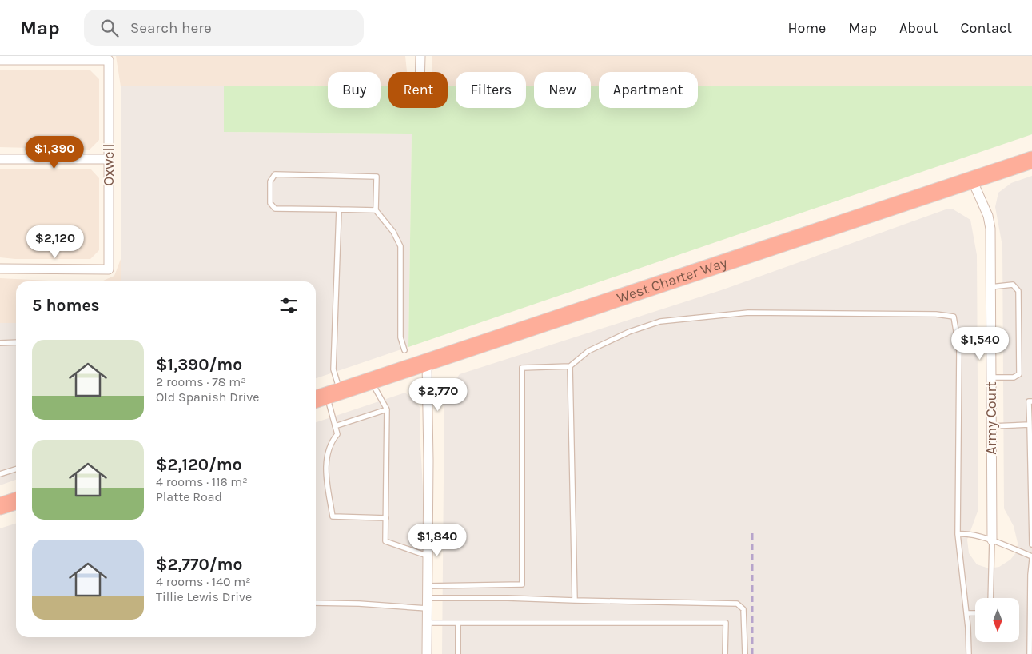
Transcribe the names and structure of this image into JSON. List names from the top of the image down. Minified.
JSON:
{"streets":{"highway":["West Charter Way"],"street":["Oxwell","Army Court"]},"crossings":[["West Charter Way","Army Court"]],"north":"bottom","page":{"header":"Map","search":"Search here","nav":["Home","Map","About","Contact"],"chip":["Buy","Rent","Filters","New","Apartment"],"price":["$1,390","$2,120","$1,540","$2,770","$1,840"],"heading":"5 homes","list":[{"name":"$1,390/mo","note":"2 rooms · 78 m² · Old Spanish Drive"},{"name":"$2,120/mo","note":"4 rooms · 116 m² · Platte Road"},{"name":"$2,770/mo","note":"4 rooms · 140 m² · Tillie Lewis Drive"}]}}
